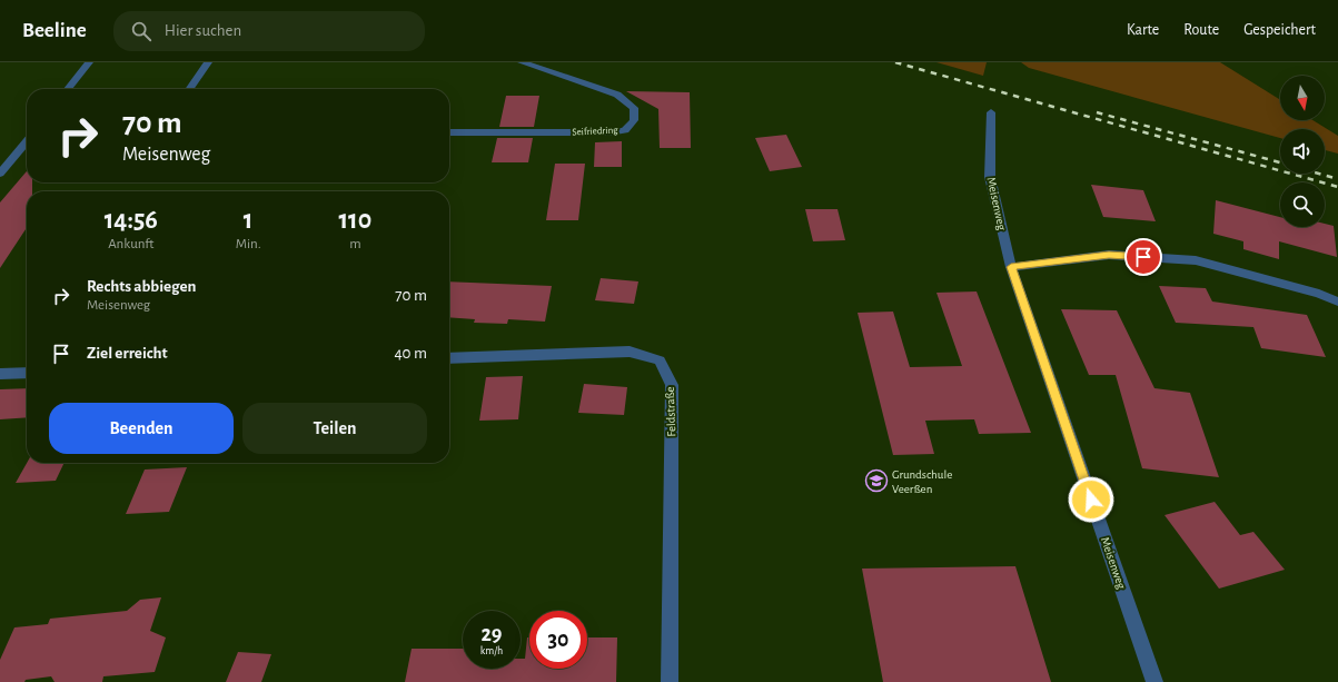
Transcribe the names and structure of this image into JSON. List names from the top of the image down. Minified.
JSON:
{"streets":{"street":["Seifriedring","Meisenweg","Feldstraße"]},"places":{"school or university":["Grundschule Veerßen"]},"north":"bottom","page":{"header":"Beeline","search":"Hier suchen","nav":["Karte","Route","Gespeichert"],"turn":["70 m","Meisenweg"],"eta":["14:56","Ankunft","1","Min.","110","m"],"list":[{"name":"Rechts abbiegen","note":"Meisenweg","value":"70 m"},{"name":"Ziel erreicht","value":"40 m"}],"buttons":["Beenden","Teilen"],"speed":"29 km/h","limit":"30"}}
